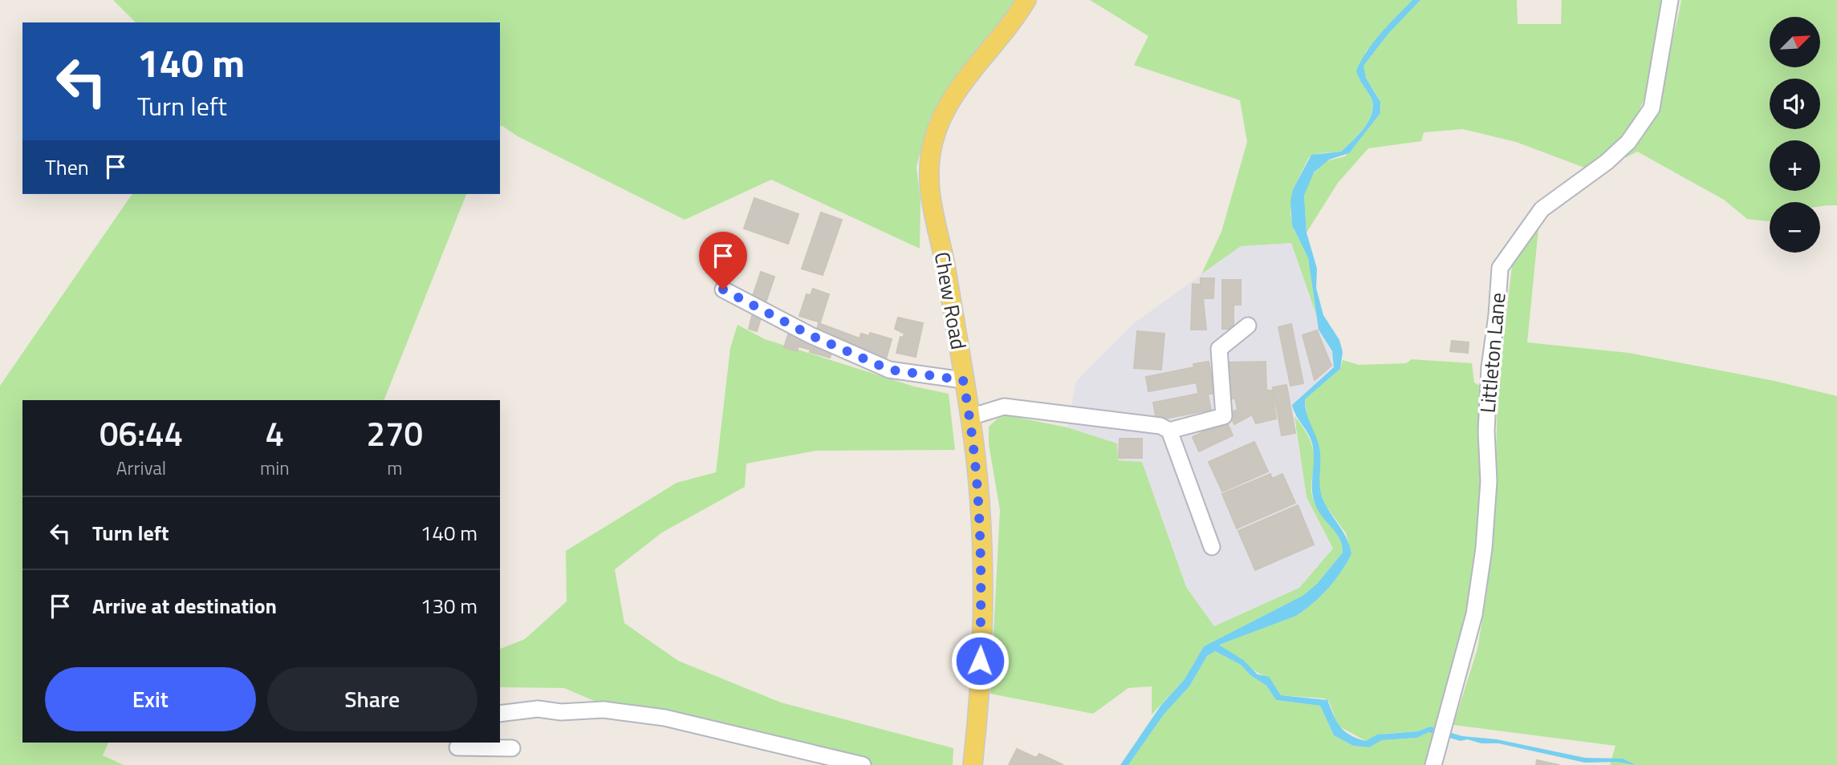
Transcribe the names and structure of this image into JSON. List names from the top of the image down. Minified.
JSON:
{"streets":{"main road":["Chew Road"],"street":["Littleton Lane"]},"north":"top right","page":{"map_buttons":["+","−"],"turn":["140 m","Turn left"],"then":"Then","eta":["06:44","Arrival","4","min","270","m"],"list":[{"name":"Turn left","value":"140 m"},{"name":"Arrive at destination","value":"130 m"}],"buttons":["Exit","Share"]}}
